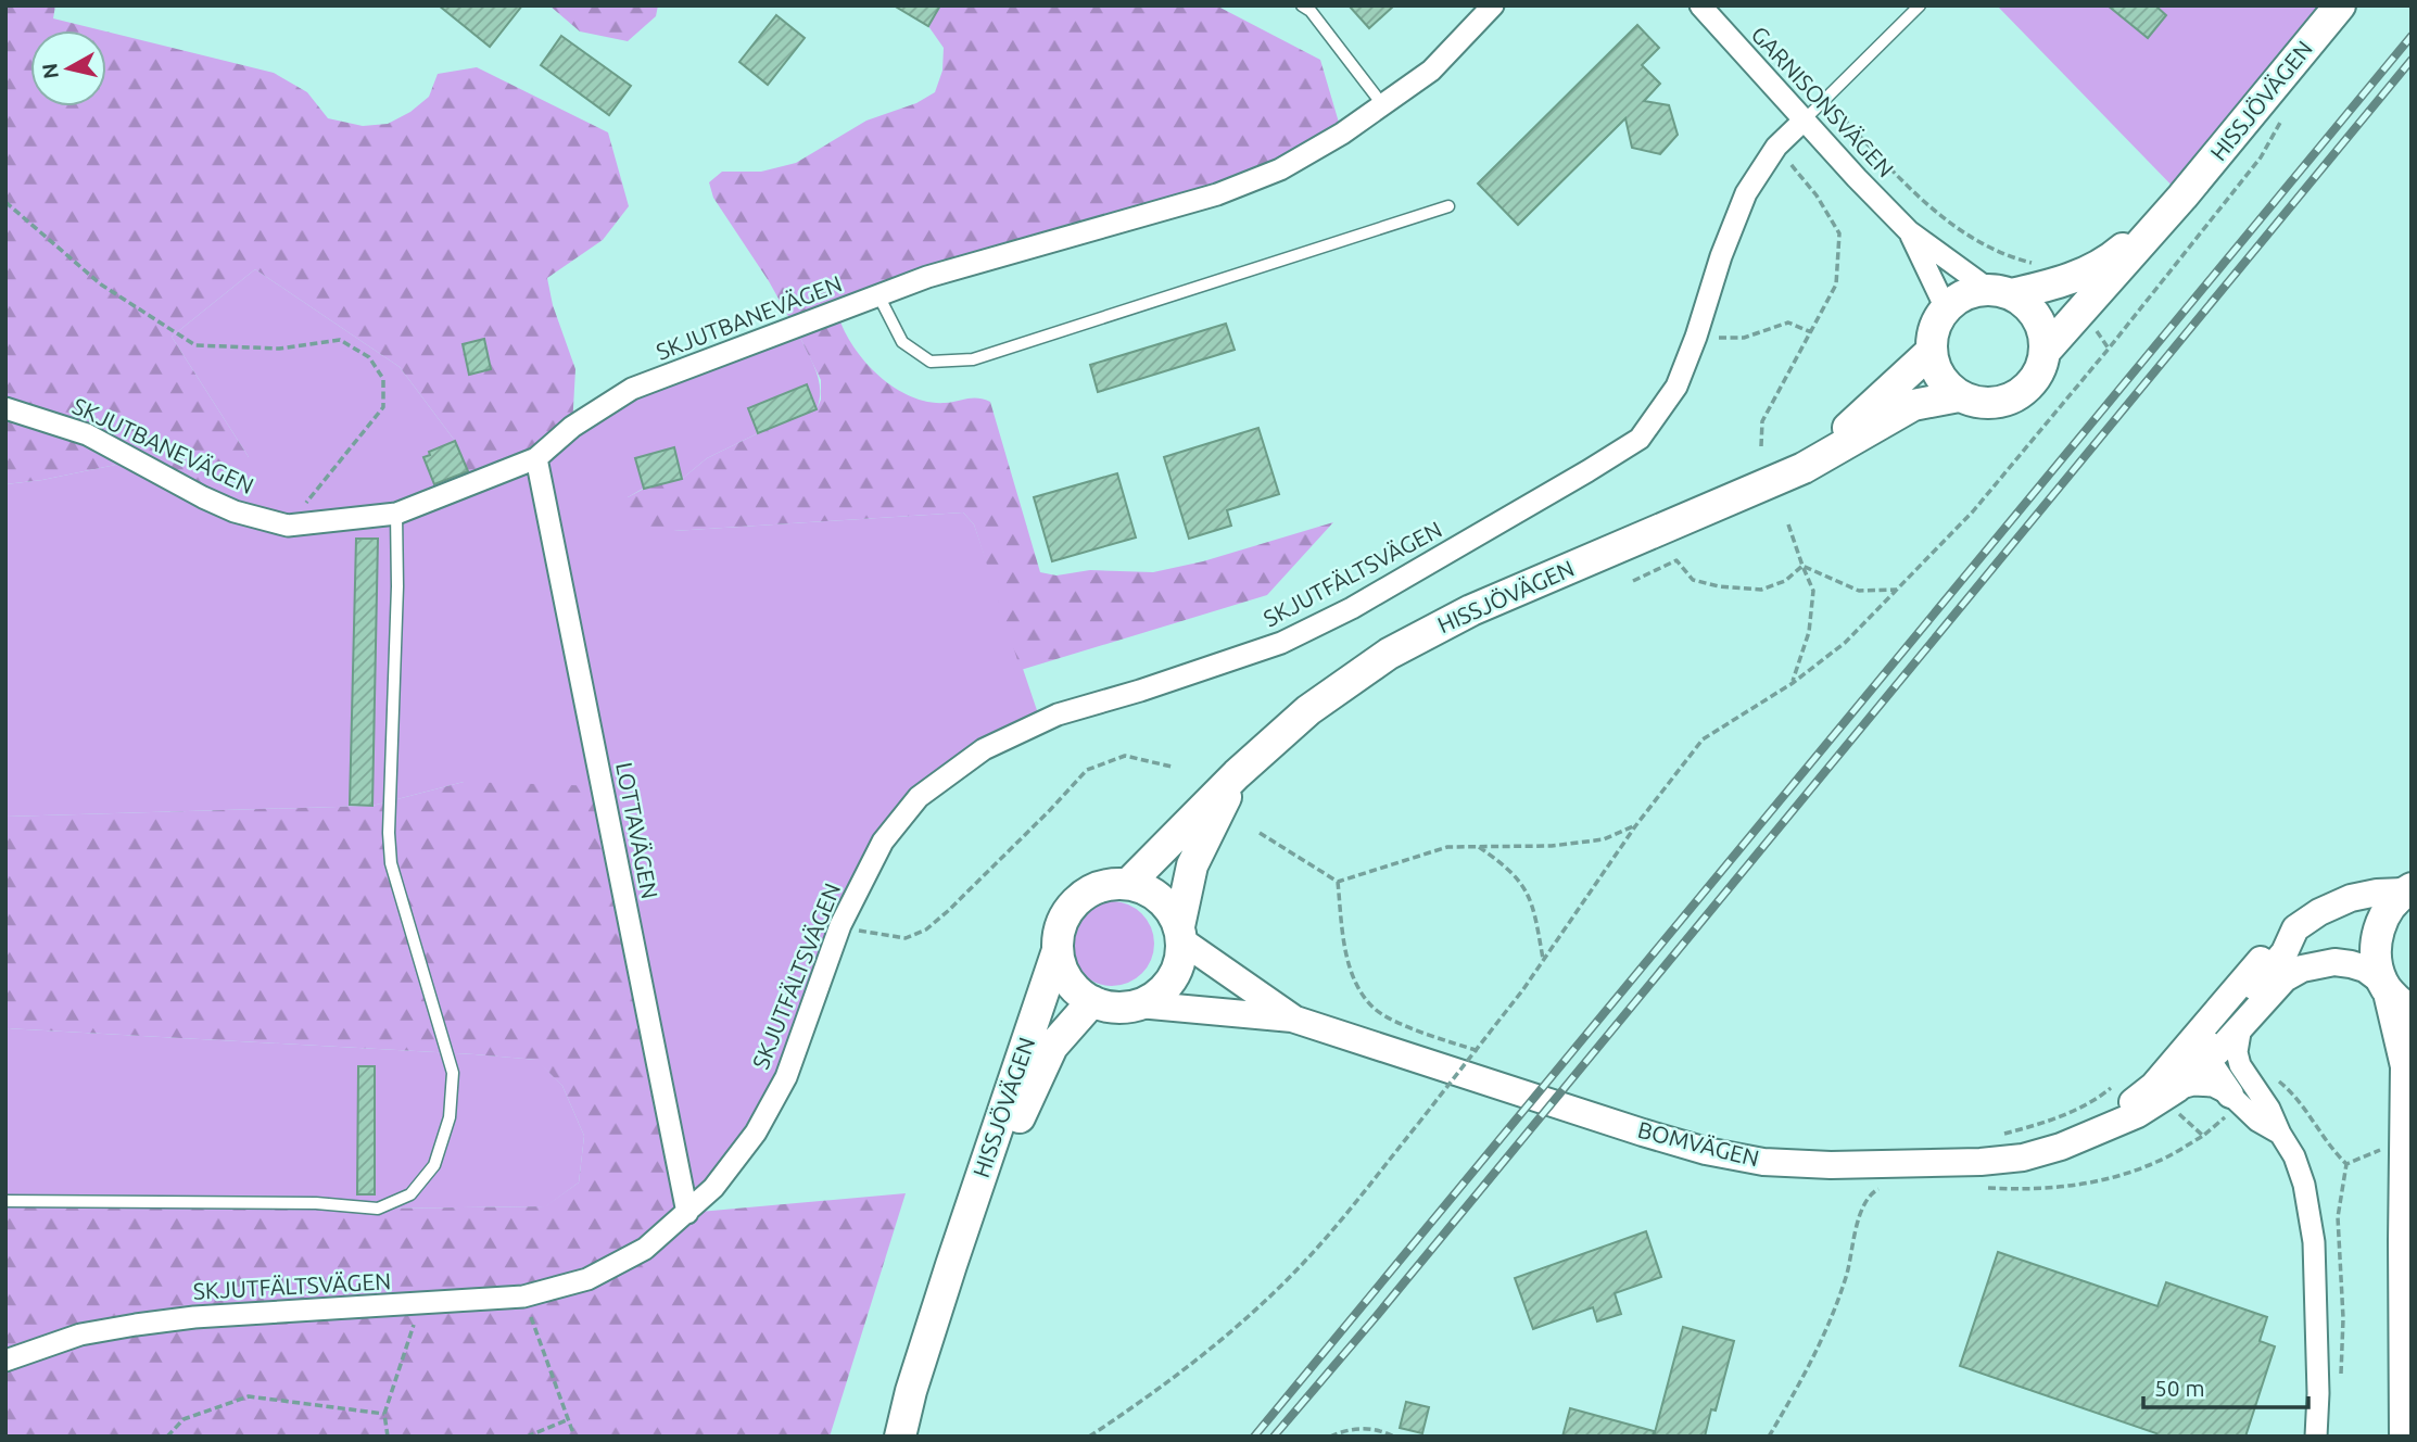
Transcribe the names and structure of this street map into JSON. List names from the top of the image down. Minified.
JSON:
{"streets":{"main road":["HISSJÖVÄGEN"],"street":["GARNISONSVÄGEN","SKJUTBANEVÄGEN","SKJUTFÄLTSVÄGEN","LOTTAVÄGEN","BOMVÄGEN"]},"crossings":[["HISSJÖVÄGEN","GARNISONSVÄGEN"],["HISSJÖVÄGEN","BOMVÄGEN"],["GARNISONSVÄGEN","SKJUTFÄLTSVÄGEN"],["SKJUTBANEVÄGEN","LOTTAVÄGEN"],["SKJUTFÄLTSVÄGEN","LOTTAVÄGEN"]],"scale_bar":"50 m","north":"left"}
